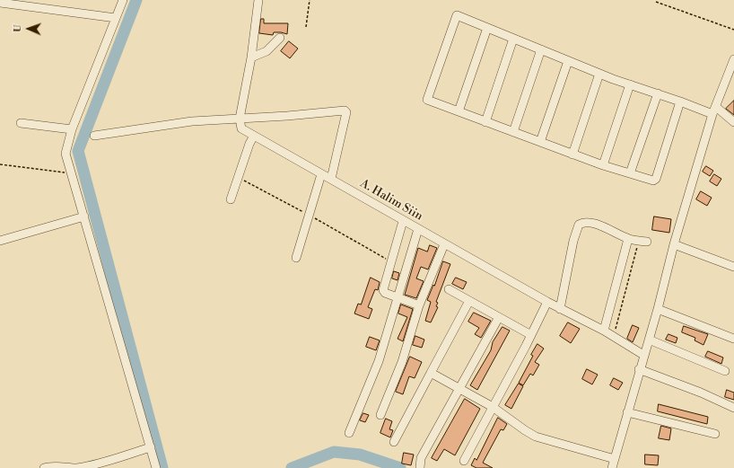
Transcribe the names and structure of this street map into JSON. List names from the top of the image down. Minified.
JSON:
{"streets":{"street":["A. Halim Siin"]},"north":"left"}
